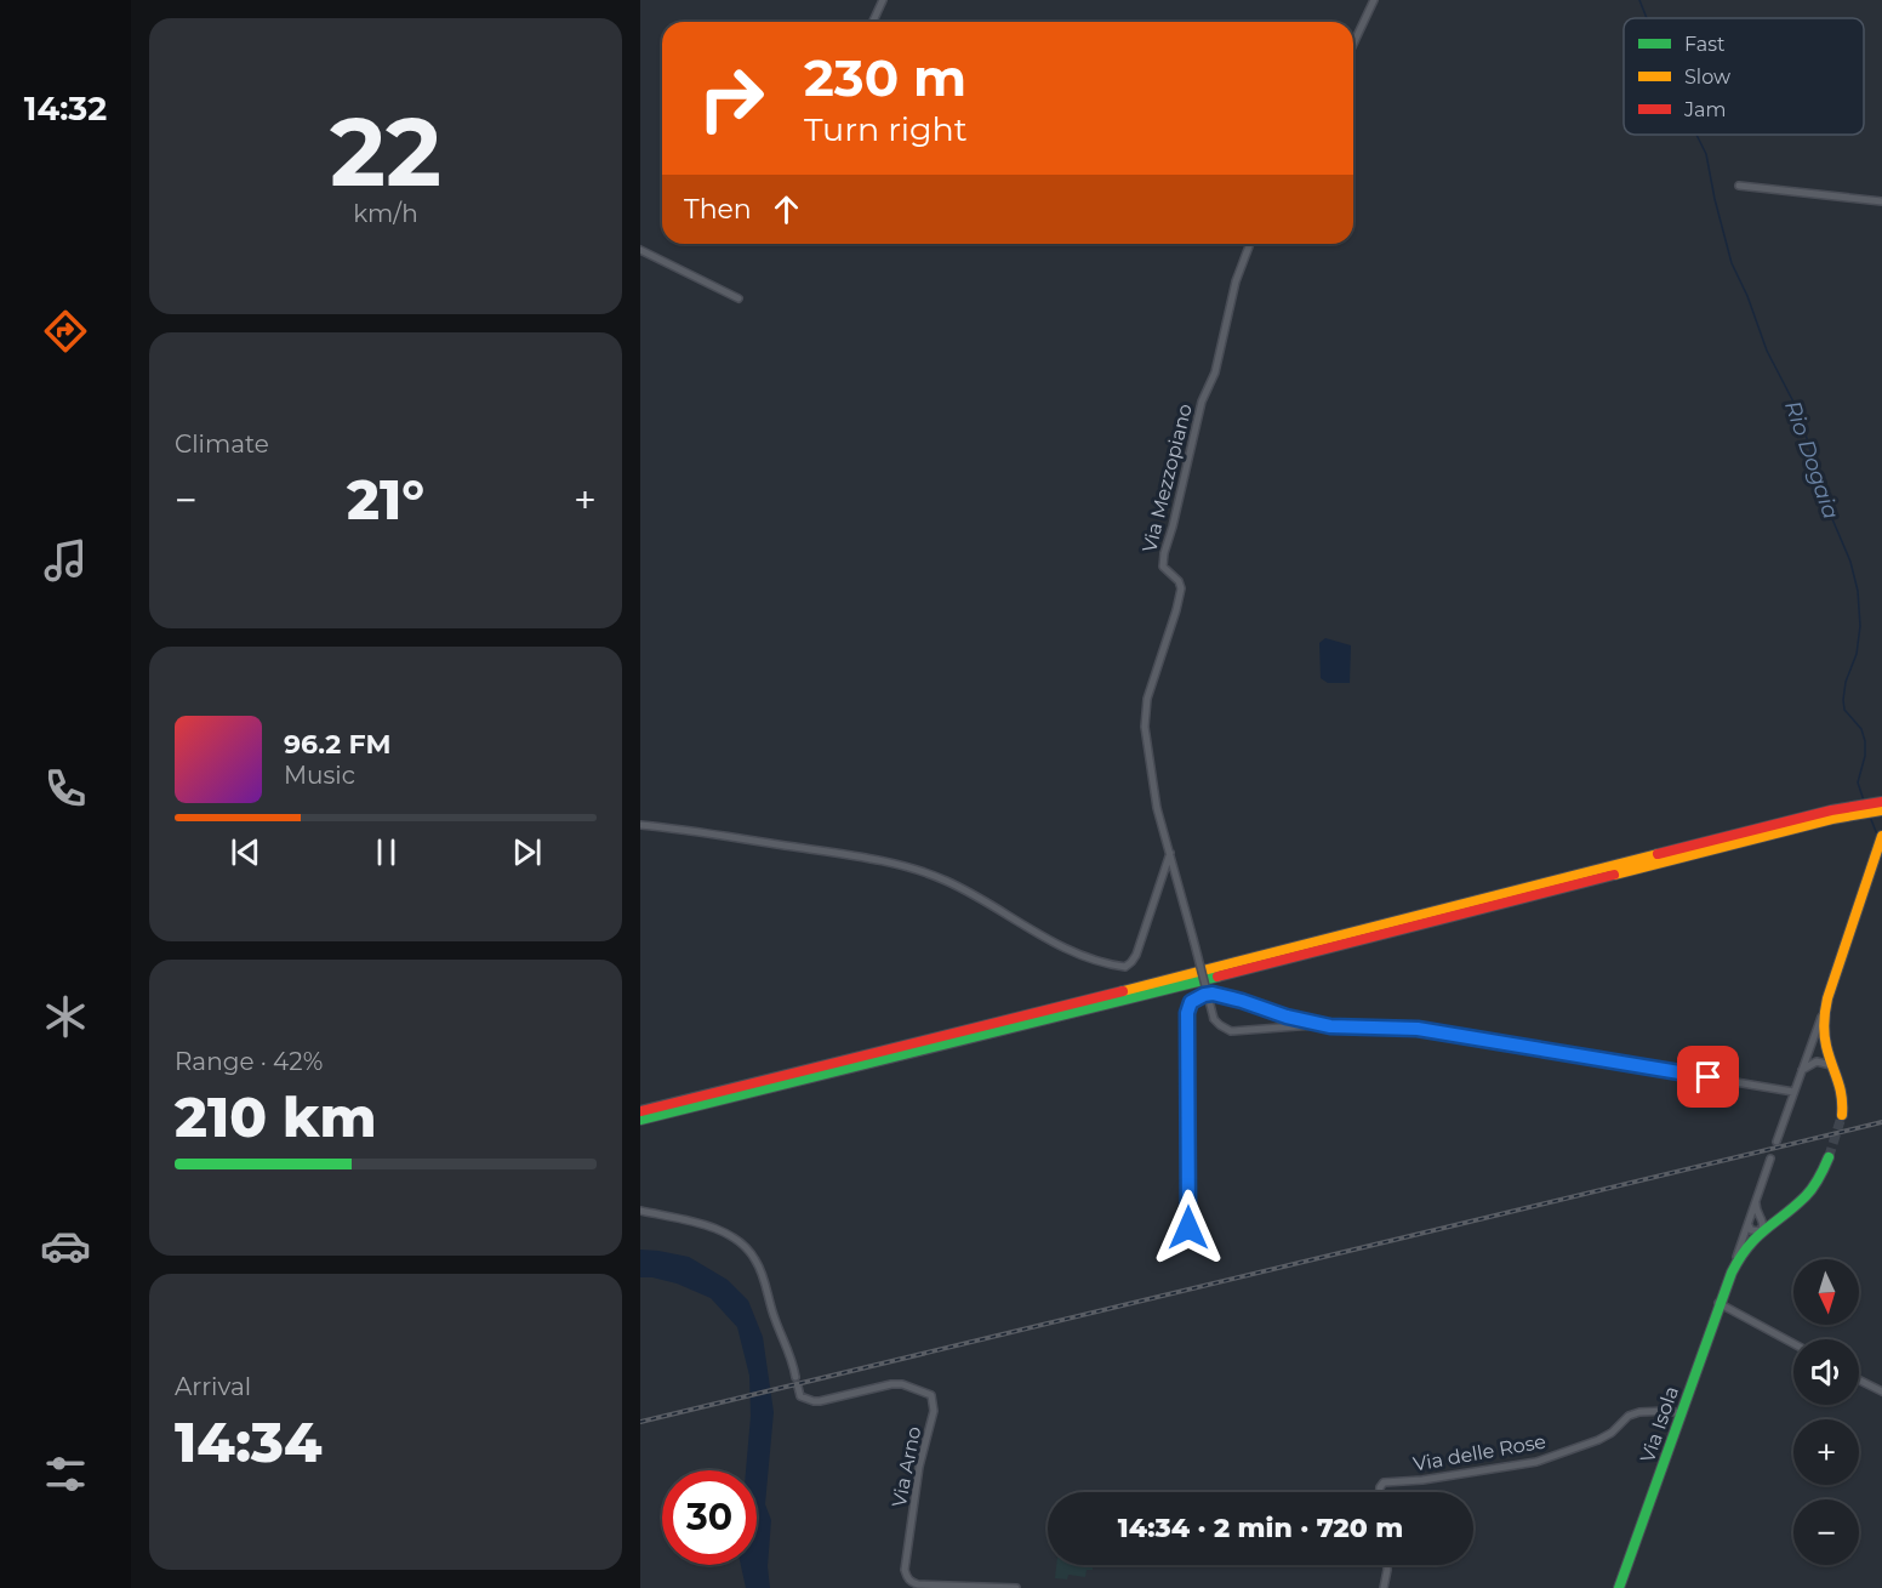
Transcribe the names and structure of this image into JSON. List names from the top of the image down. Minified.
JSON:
{"streets":{"main road":["Via Isola"],"street":["Via Mezzopiano","Via delle Rose","Via Arno"]},"crossings":[["Via Isola","Via delle Rose"]],"water":["Rio Dogaia"],"legend":["Fast","Slow","Jam"],"north":"bottom","page":{"tabs":"14:32","tile":[["22","km/h"],"Climate",["Range · 42%","210 km"],["Arrival","14:34"]],"turn":["230 m","Turn right"],"then":"Then","heat":["−","21°","+"],"song":["96.2 FM","Music"],"map_buttons":["+","−"],"limit":"30","trip":"14:34 · 2 min · 720 m"}}
